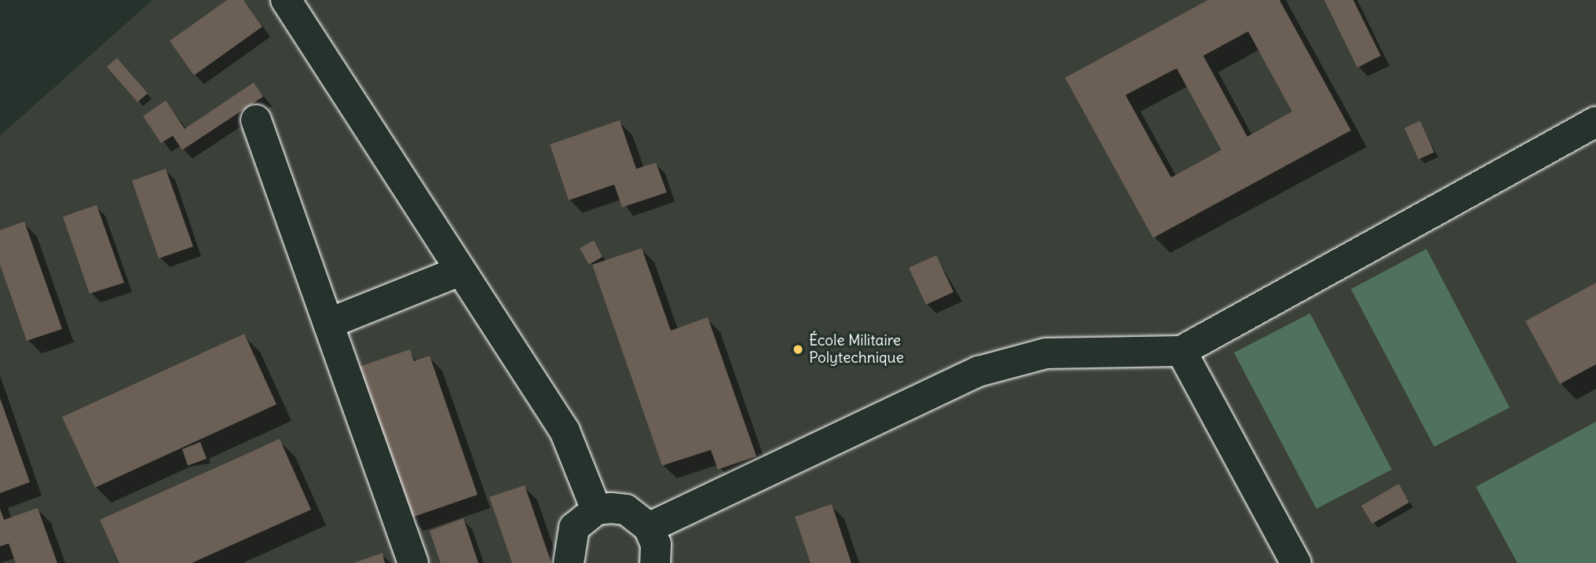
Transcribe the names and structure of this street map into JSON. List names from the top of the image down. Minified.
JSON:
{"places":["École Militaire Polytechnique"]}
